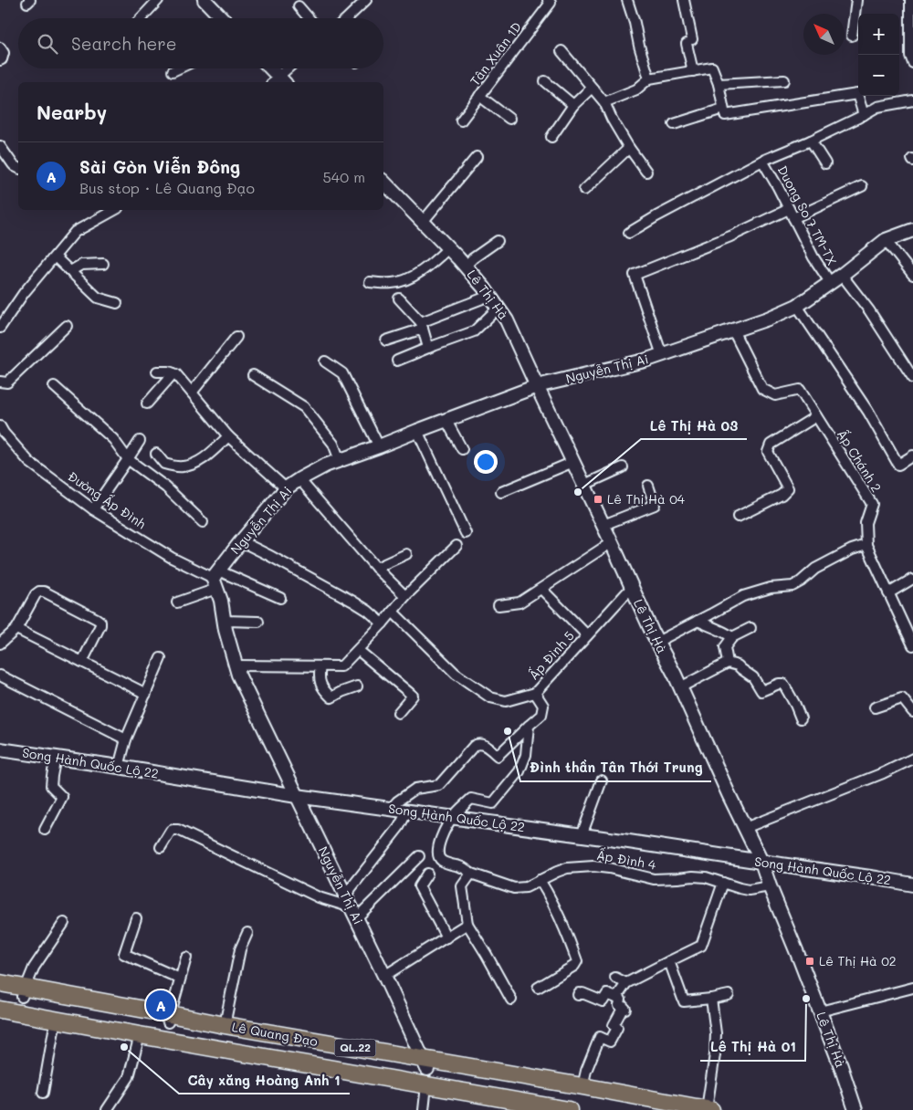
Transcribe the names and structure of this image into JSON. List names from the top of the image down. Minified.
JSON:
{"streets":{"highway":["Lê Quang Đạo","QL.22"],"street":["Tân Xuân 1D","Duong So 7 TM-TX","Lê Thị Hà","Nguyễn Thị Ai","Ấp Chánh 2","Đường Ấp Đình","Ấp Đình 5","Song Hành Quốc Lộ 22","Ấp Đình 4"]},"crossings":[["Duong So 7 TM-TX","Nguyễn Thị Ai"],["Lê Thị Hà","Nguyễn Thị Ai"],["Lê Thị Hà","Ấp Đình 5"],["Lê Thị Hà","Song Hành Quốc Lộ 22"],["Lê Thị Hà","Ấp Đình 4"],["Nguyễn Thị Ai","Ấp Chánh 2"],["Nguyễn Thị Ai","Đường Ấp Đình"],["Nguyễn Thị Ai","Song Hành Quốc Lộ 22"],["Nguyễn Thị Ai","Lê Quang Đạo"],["Song Hành Quốc Lộ 22","Ấp Đình 4"]],"places":{"other":["Lê Thị Hà 03","Đình thần Tân Thới Trung","Lê Thị Hà 01","Cây xăng Hoàng Anh 1"],"transit":["Lê Thị Hà 04","Lê Thị Hà 02"]},"north":"top left","page":{"map_buttons":["+","−"],"search":"Search here","heading":"Nearby","list":[{"mark":"A","name":"Sài Gòn Viễn Đông","note":"Bus stop · Lê Quang Đạo","value":"540 m"}],"pins":"A"}}
